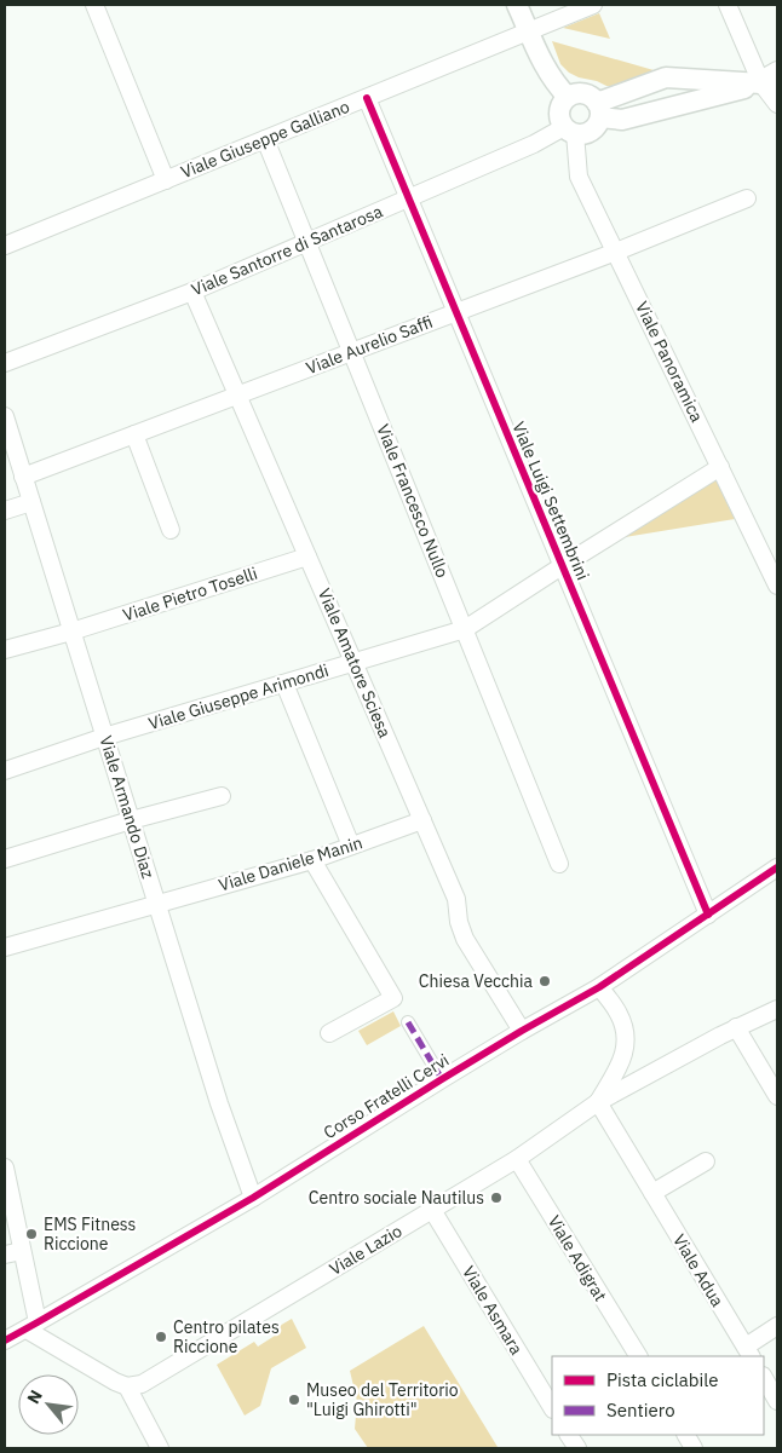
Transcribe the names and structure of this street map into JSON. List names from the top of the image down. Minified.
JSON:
{"streets":{"street":["Viale Giuseppe Galliano","Viale Santorre di Santarosa","Viale Aurelio Saffi","Viale Panoramica","Viale Francesco Nullo","Viale Luigi Settembrini","Viale Pietro Toselli","Viale Amatore Sciesa","Viale Giuseppe Arimondi","Viale Armando Diaz","Viale Daniele Manin","Corso Fratelli Cervi","Viale Lazio","Viale Adigrat","Viale Adua","Viale Asmara"]},"crossings":[["Viale Giuseppe Galliano","Viale Francesco Nullo"],["Viale Giuseppe Galliano","Viale Luigi Settembrini"],["Viale Santorre di Santarosa","Viale Panoramica"],["Viale Santorre di Santarosa","Viale Francesco Nullo"],["Viale Santorre di Santarosa","Viale Luigi Settembrini"],["Viale Santorre di Santarosa","Viale Amatore Sciesa"],["Viale Aurelio Saffi","Viale Panoramica"],["Viale Aurelio Saffi","Viale Francesco Nullo"],["Viale Aurelio Saffi","Viale Luigi Settembrini"],["Viale Aurelio Saffi","Viale Amatore Sciesa"],["Viale Aurelio Saffi","Viale Armando Diaz"],["Viale Panoramica","Viale Giuseppe Arimondi"],["Viale Francesco Nullo","Viale Giuseppe Arimondi"],["Viale Luigi Settembrini","Viale Giuseppe Arimondi"],["Viale Luigi Settembrini","Corso Fratelli Cervi"],["Viale Pietro Toselli","Viale Amatore Sciesa"],["Viale Pietro Toselli","Viale Armando Diaz"],["Viale Amatore Sciesa","Viale Giuseppe Arimondi"],["Viale Amatore Sciesa","Viale Daniele Manin"],["Viale Amatore Sciesa","Corso Fratelli Cervi"],["Viale Giuseppe Arimondi","Viale Armando Diaz"],["Viale Armando Diaz","Viale Daniele Manin"],["Viale Armando Diaz","Corso Fratelli Cervi"],["Corso Fratelli Cervi","Viale Lazio"],["Viale Lazio","Viale Adigrat"],["Viale Lazio","Viale Adua"],["Viale Lazio","Viale Asmara"]],"places":["Chiesa Vecchia","Centro sociale Nautilus","EMS Fitness Riccione","Centro pilates Riccione","Museo del Territorio \"Luigi Ghirotti\""],"legend":["Pista ciclabile","Sentiero"],"north":"top left"}
